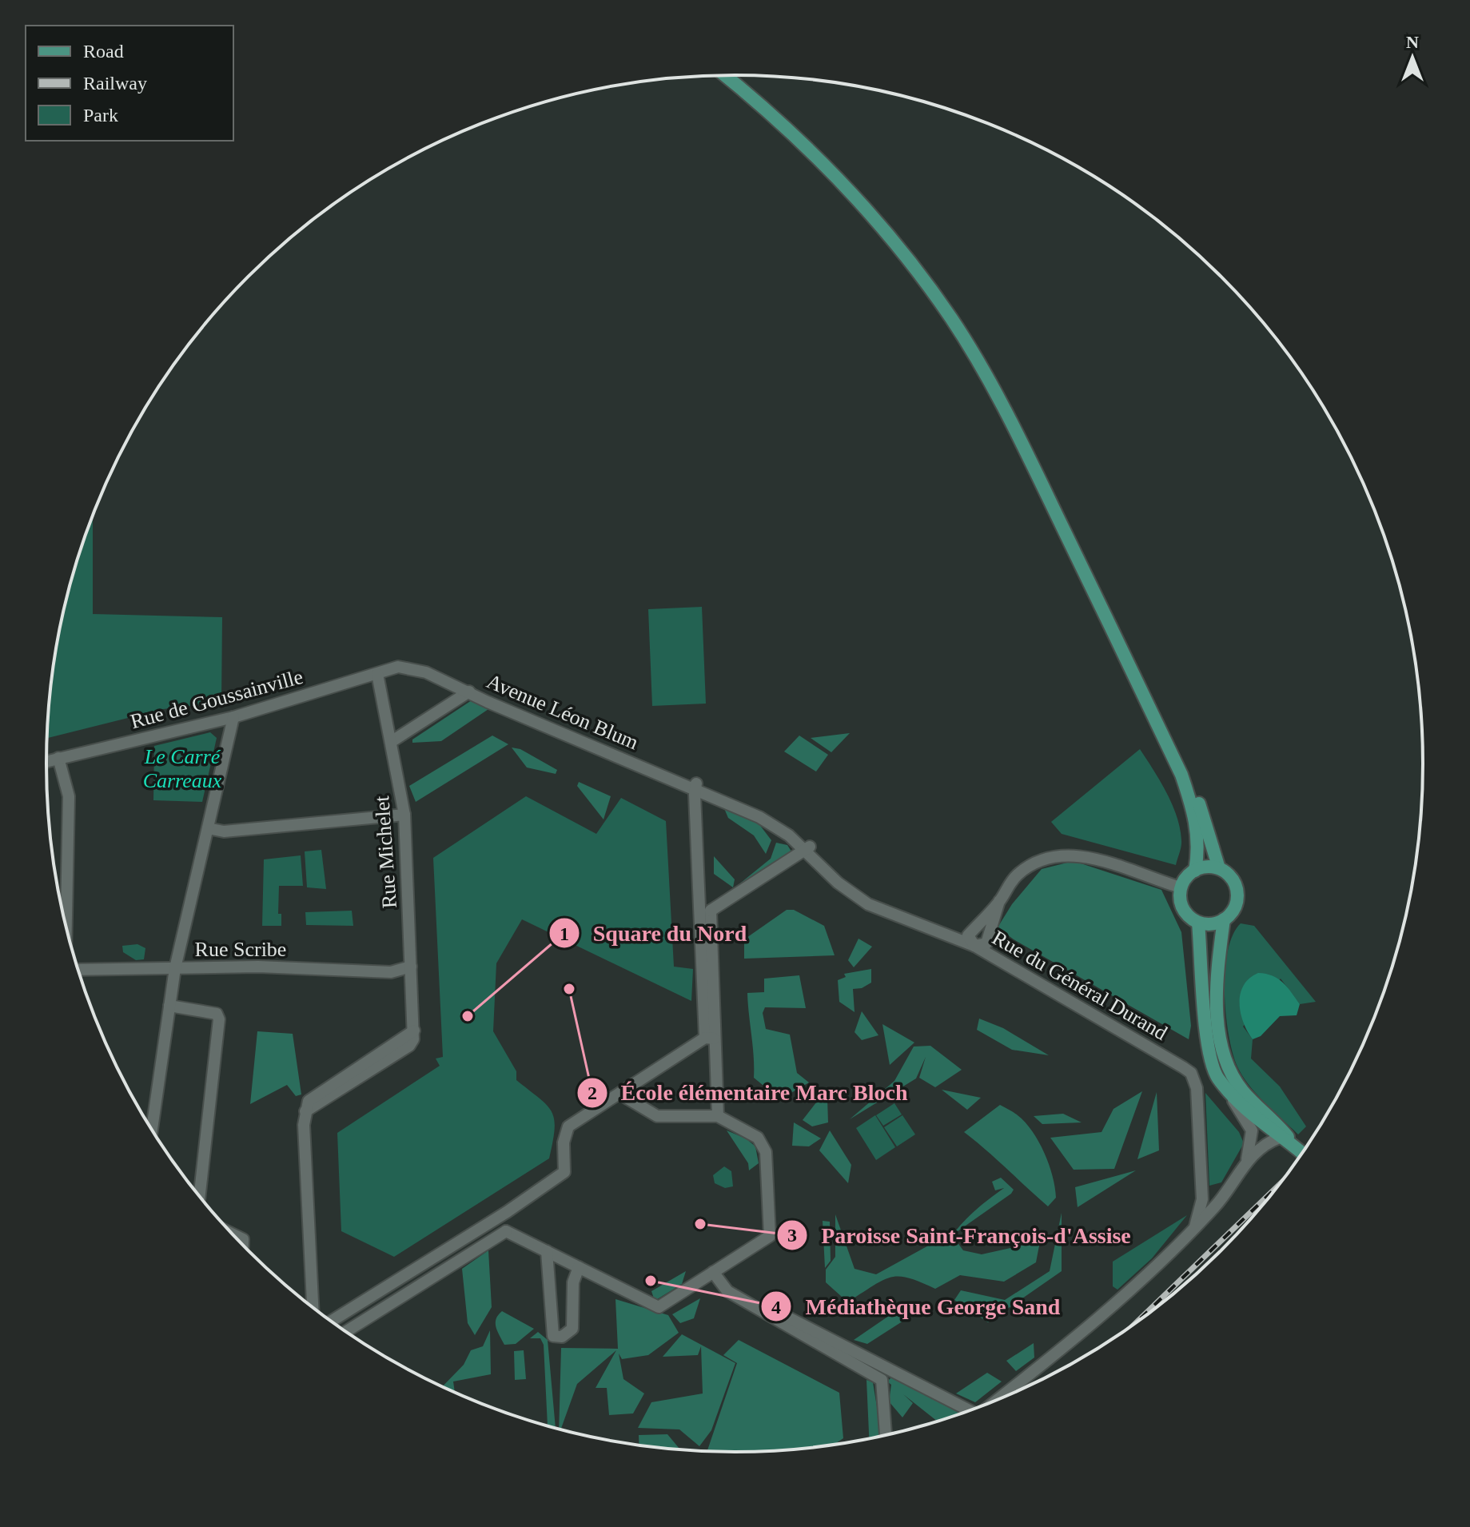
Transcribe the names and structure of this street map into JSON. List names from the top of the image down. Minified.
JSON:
{"streets":{"street":["Rue de Goussainville","Avenue Léon Blum","Rue Michelet","Rue Scribe","Rue du Général Durand"]},"crossings":[["Rue de Goussainville","Avenue Léon Blum"],["Rue de Goussainville","Rue Michelet"],["Avenue Léon Blum","Rue du Général Durand"],["Rue Michelet","Rue Scribe"]],"parks":["Le Carré Carreaux"],"places":["École élémentaire Marc Bloch","Square du Nord","Paroisse Saint-François-d'Assise","Médiathèque George Sand"],"legend":["Road","Railway","Park"],"north":"top"}
